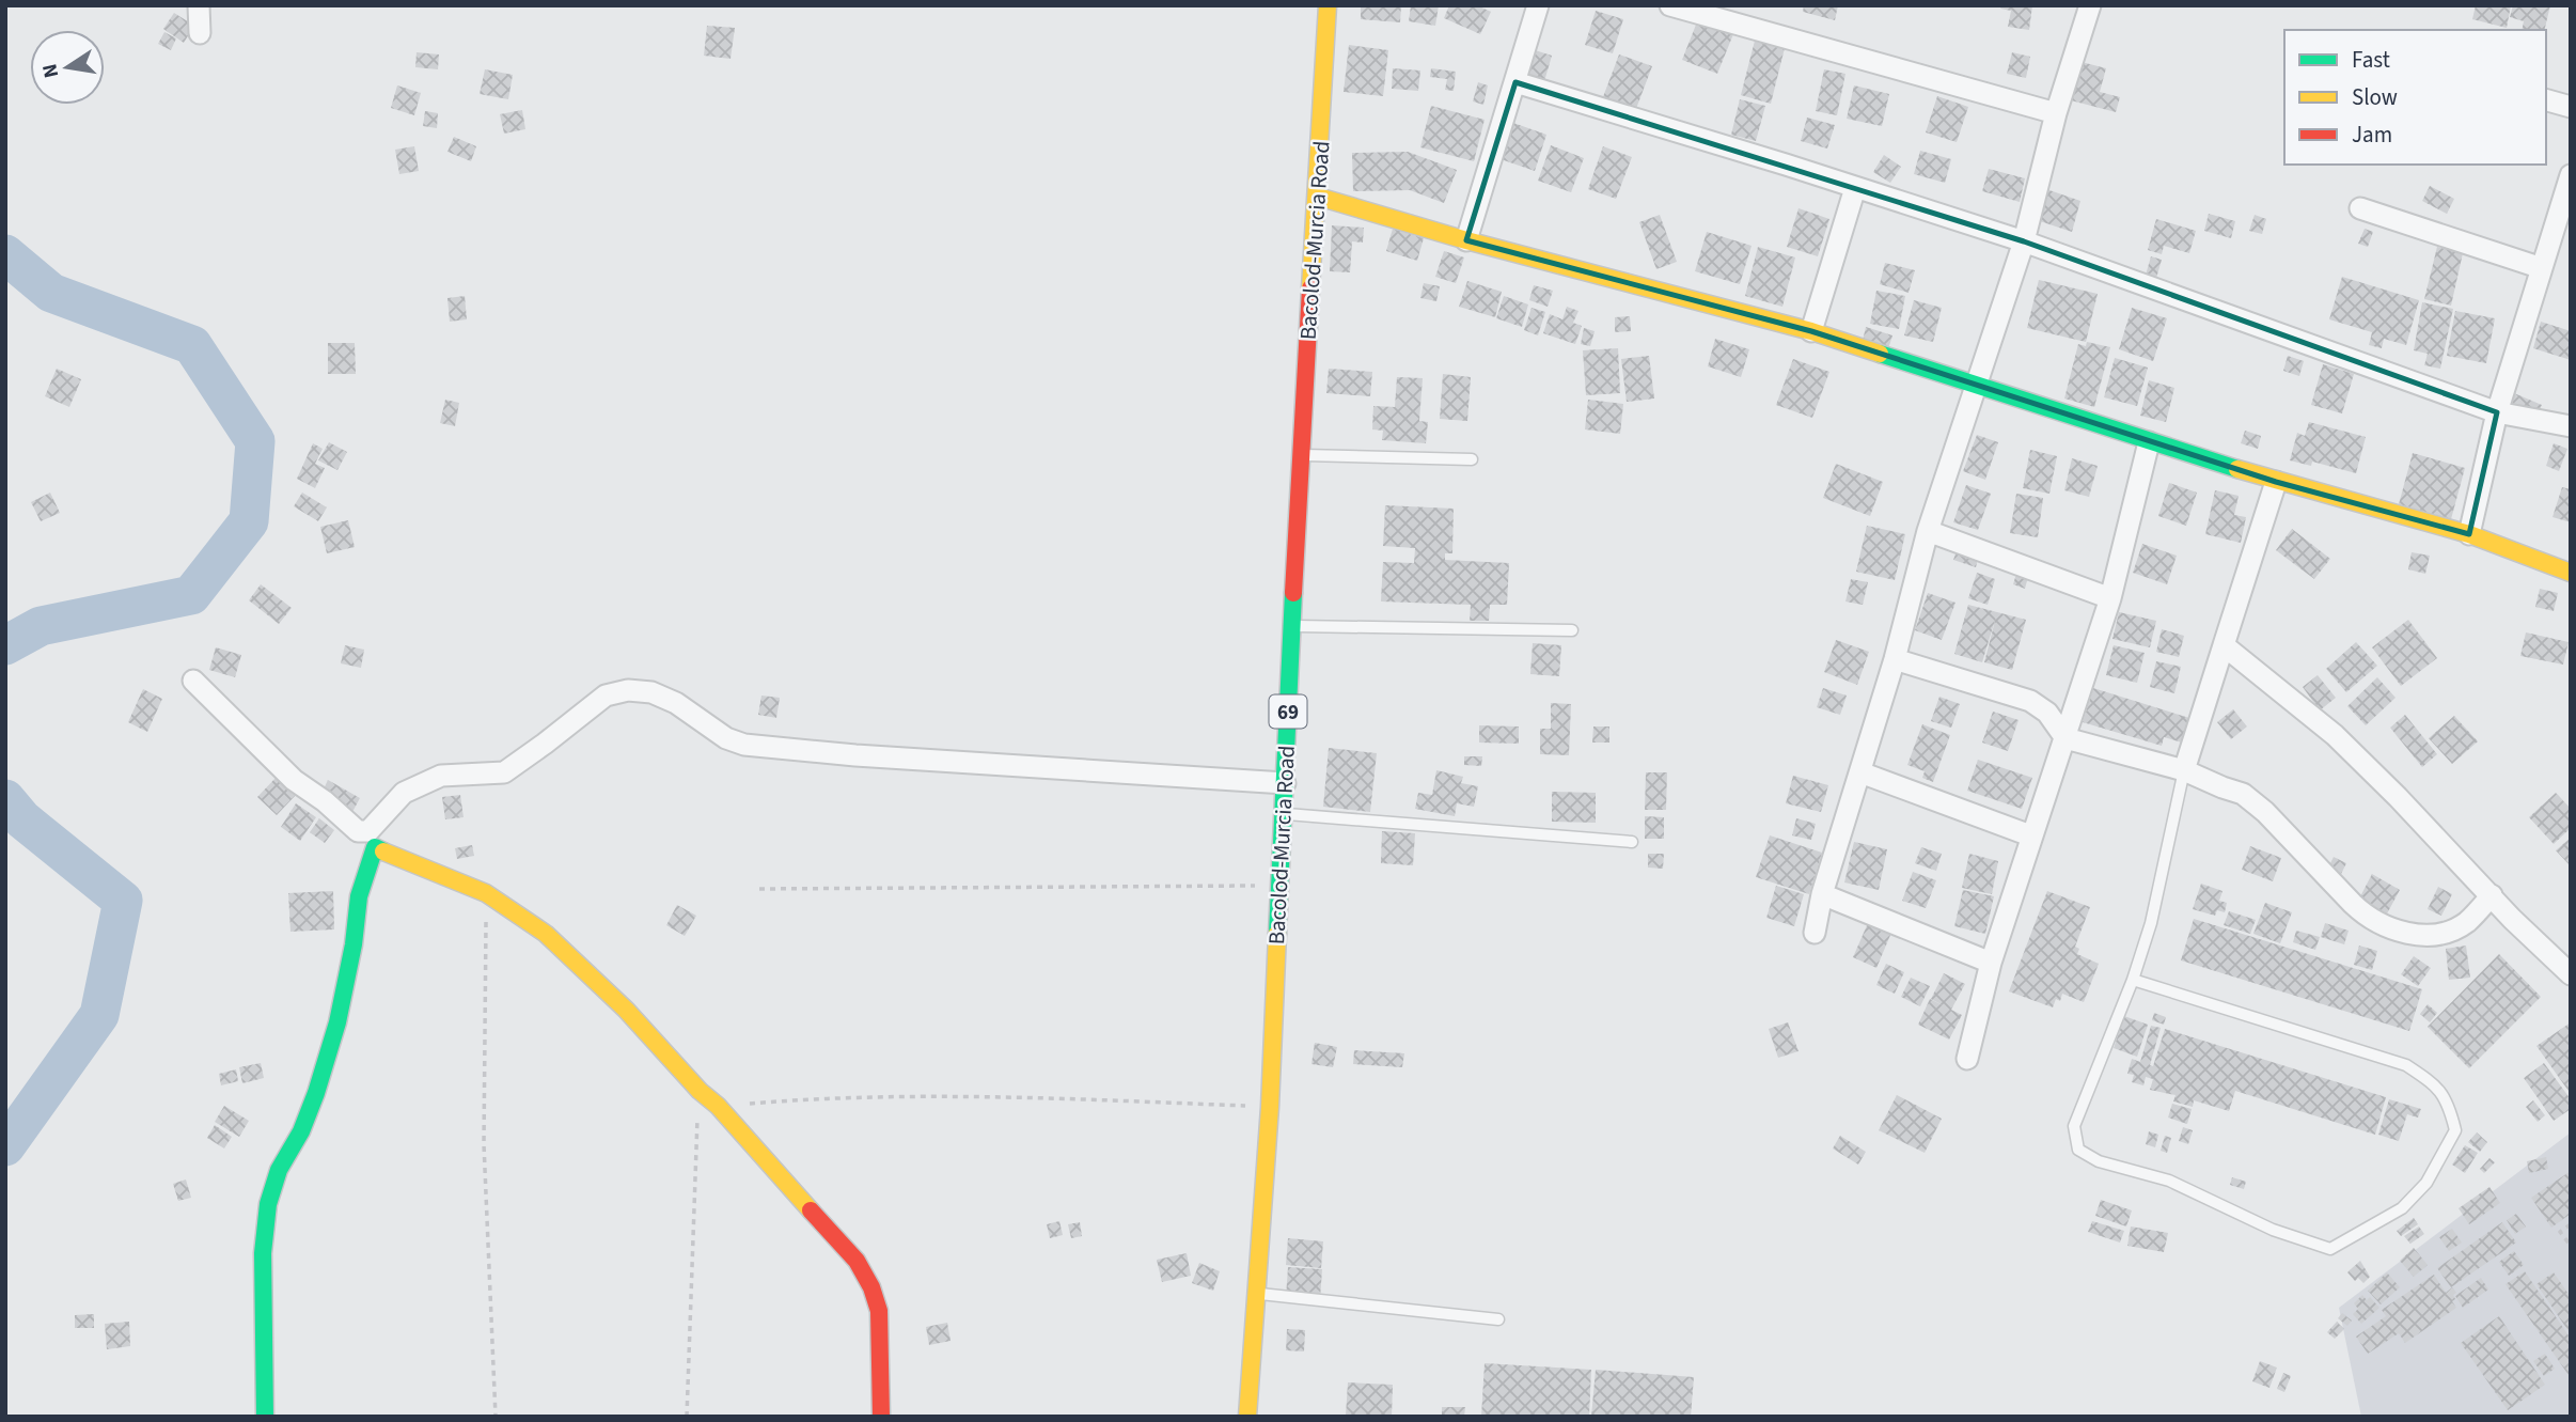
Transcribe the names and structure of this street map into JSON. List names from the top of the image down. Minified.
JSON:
{"streets":{"street":["Bacolod-Murcia Road","69"]},"legend":["Fast","Slow","Jam"],"north":"left"}
